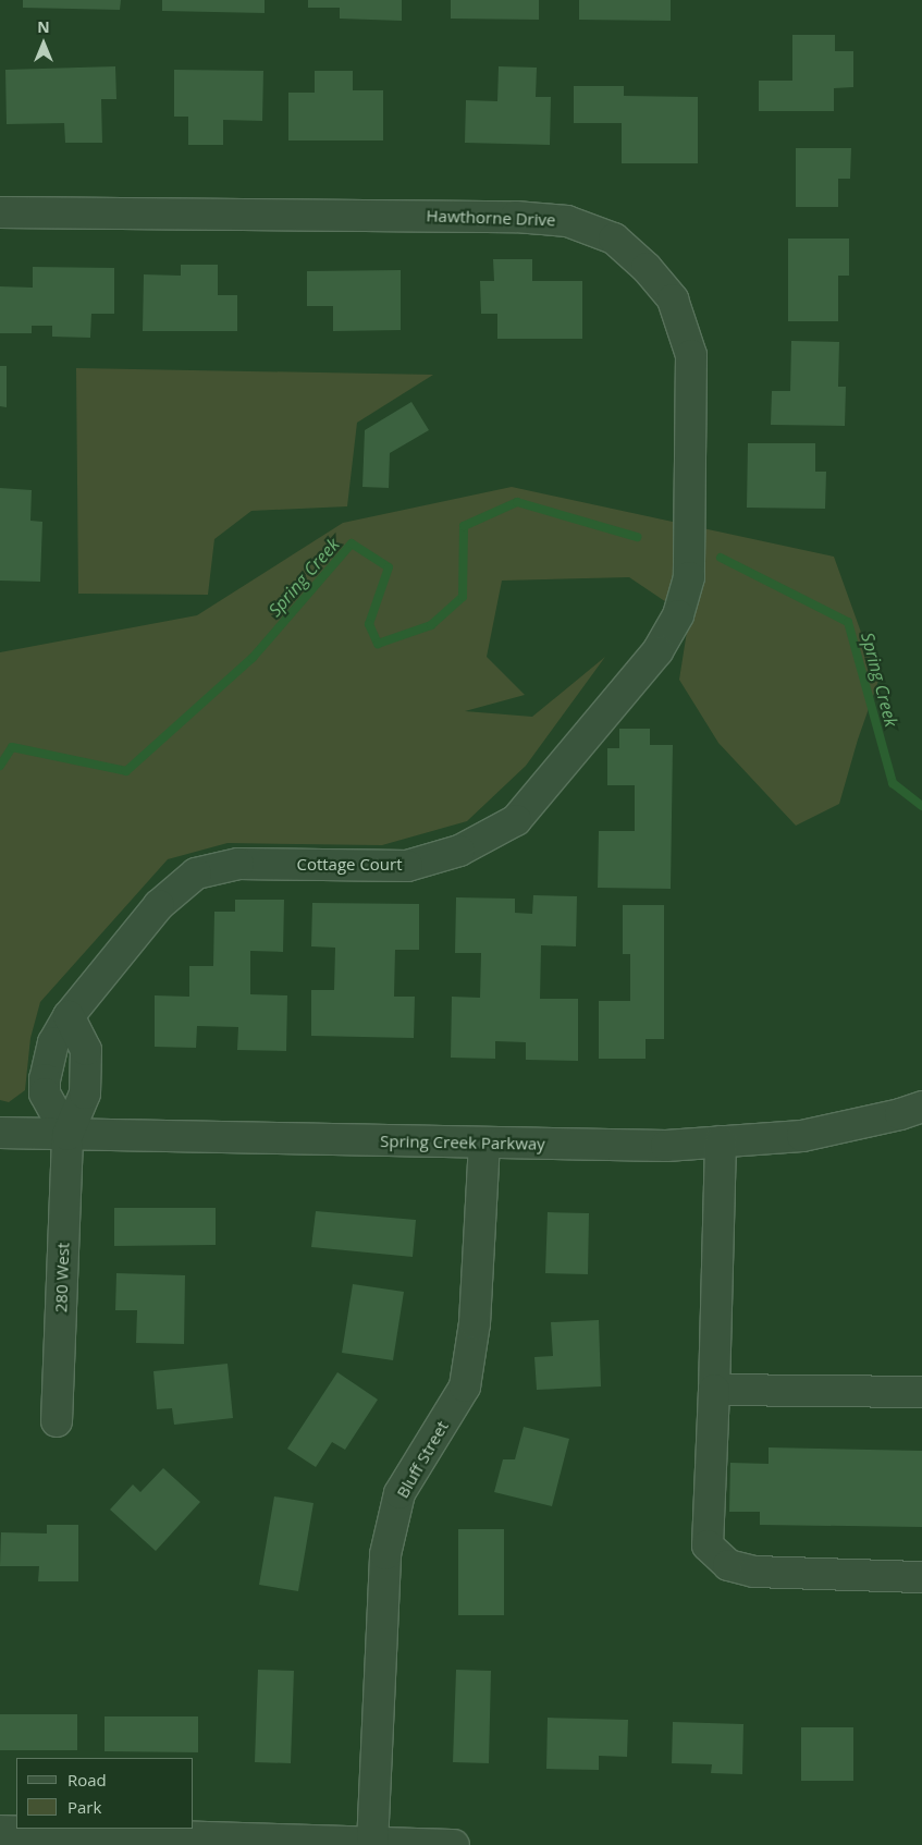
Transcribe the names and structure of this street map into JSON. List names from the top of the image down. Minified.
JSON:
{"streets":{"street":["Hawthorne Drive","Cottage Court","Spring Creek Parkway","280 West","Bluff Street"]},"crossings":[["Hawthorne Drive","Cottage Court"],["Cottage Court","Spring Creek Parkway"],["Cottage Court","280 West"],["Spring Creek Parkway","280 West"],["Spring Creek Parkway","Bluff Street"]],"water":["Spring Creek"],"legend":["Road","Park"],"north":"top"}
